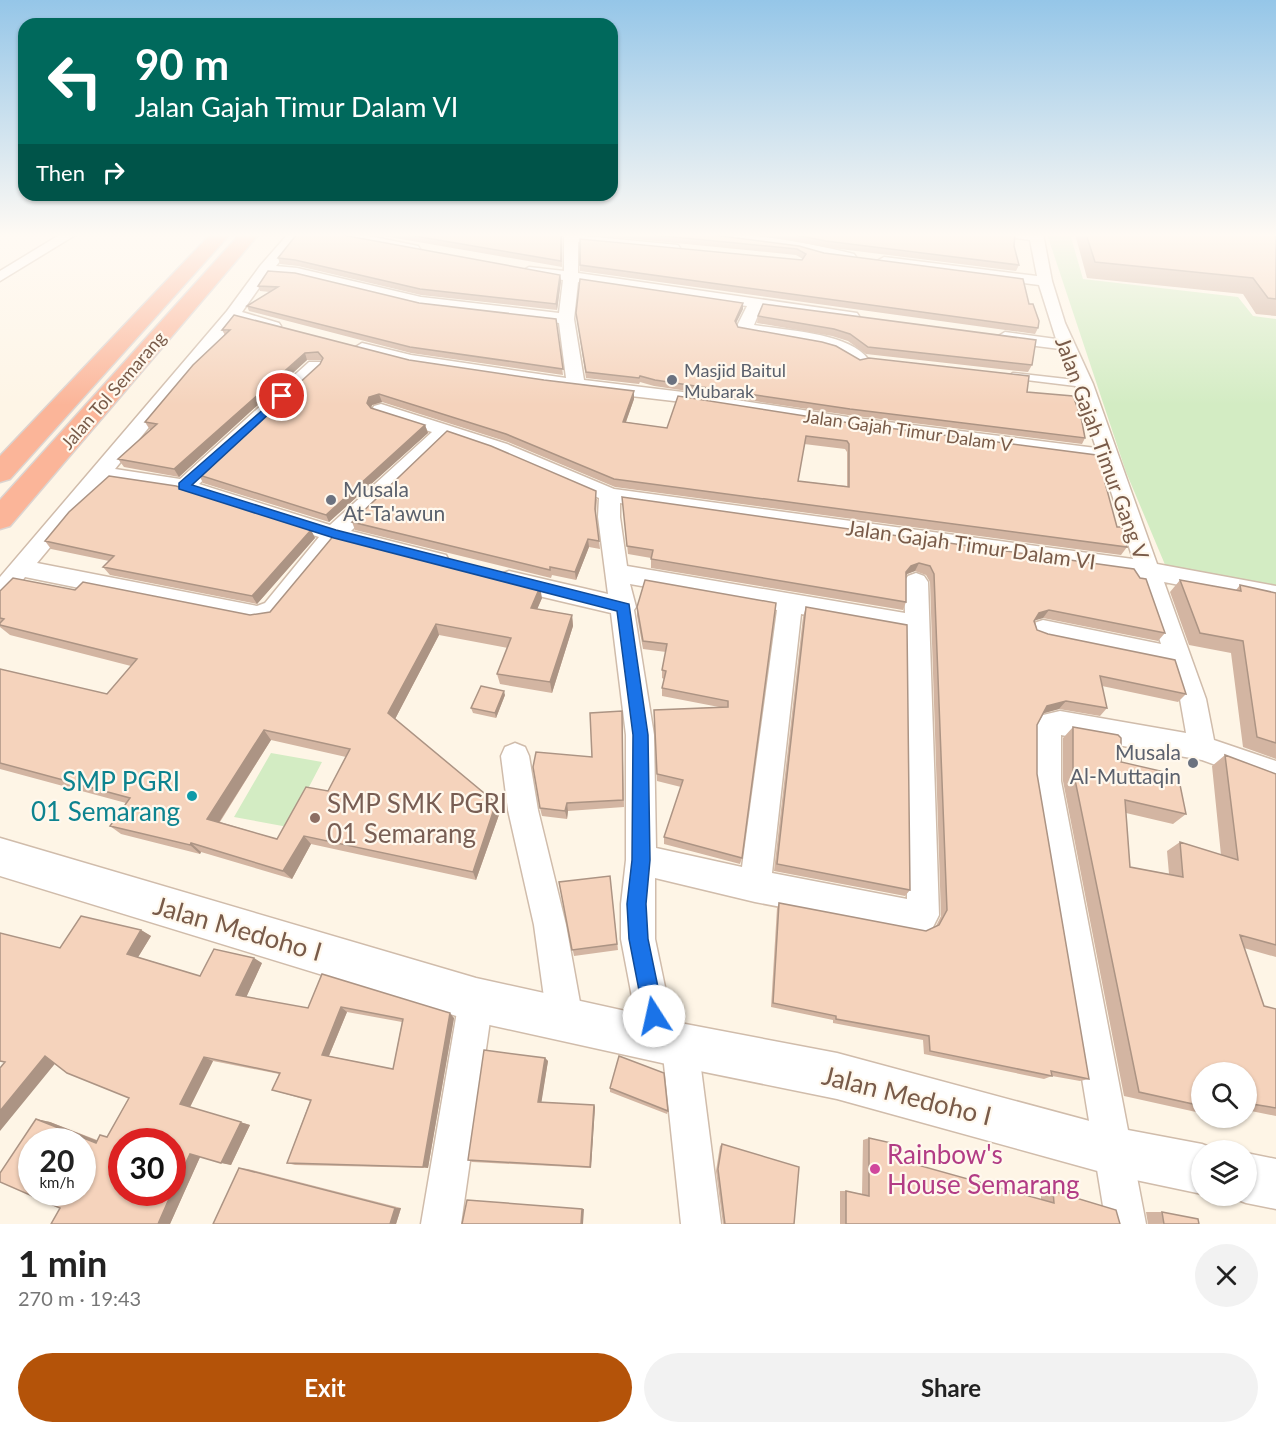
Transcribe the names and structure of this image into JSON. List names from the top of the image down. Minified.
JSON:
{"streets":{"highway":["Jalan Tol Semarang"],"street":["Jalan Gajah Timur Dalam V","Jalan Gajah Timur Gang V","Jalan Gajah Timur Dalam VI","Jalan Medoho I"]},"crossings":[["Jalan Gajah Timur Dalam V","Jalan Gajah Timur Gang V"],["Jalan Gajah Timur Gang V","Jalan Gajah Timur Dalam VI"]],"places":["Masjid Baitul Mubarak","Musala At-Ta'awun","Musala Al-Muttaqin","SMP PGRI 01 Semarang","SMP SMK PGRI 01 Semarang","Rainbow's House Semarang"],"page":{"turn":["90 m","Jalan Gajah Timur Dalam VI"],"then":"Then","speed":"20 km/h","limit":"30","heading":["1 min","270 m · 19:43"],"buttons":["Exit","Share"]}}
